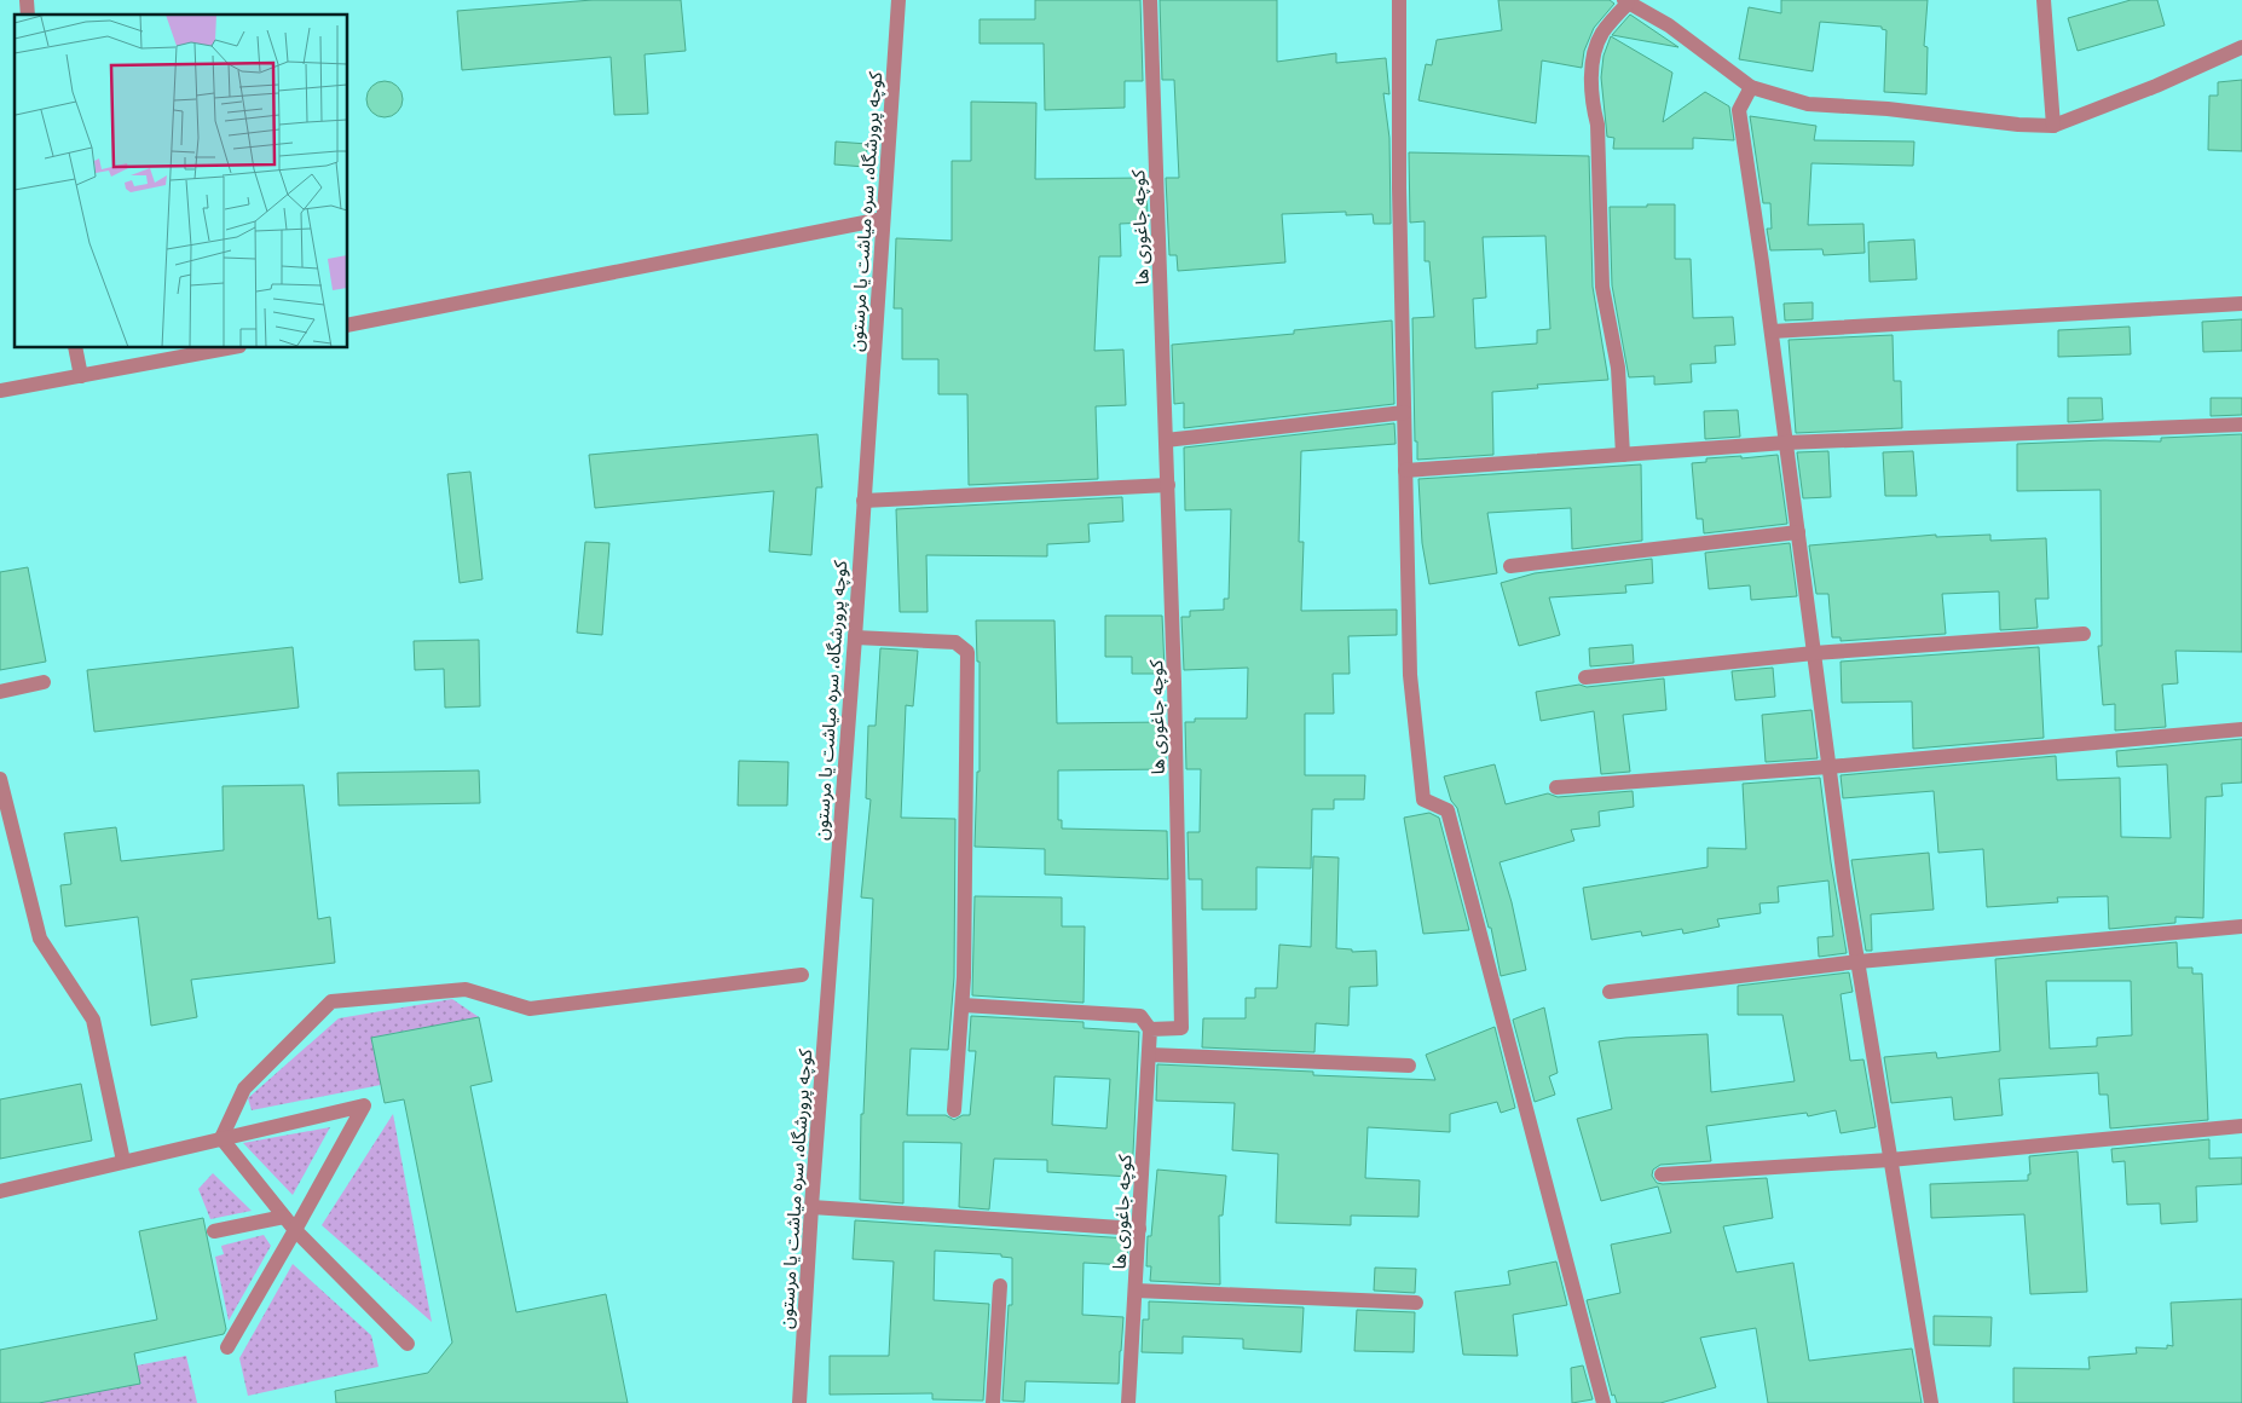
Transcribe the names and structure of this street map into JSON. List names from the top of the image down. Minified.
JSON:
{"streets":{"street":["کوچه پرورشگاه، سره میاشت یا مرستون","کوچه جاغوری ها"]}}
